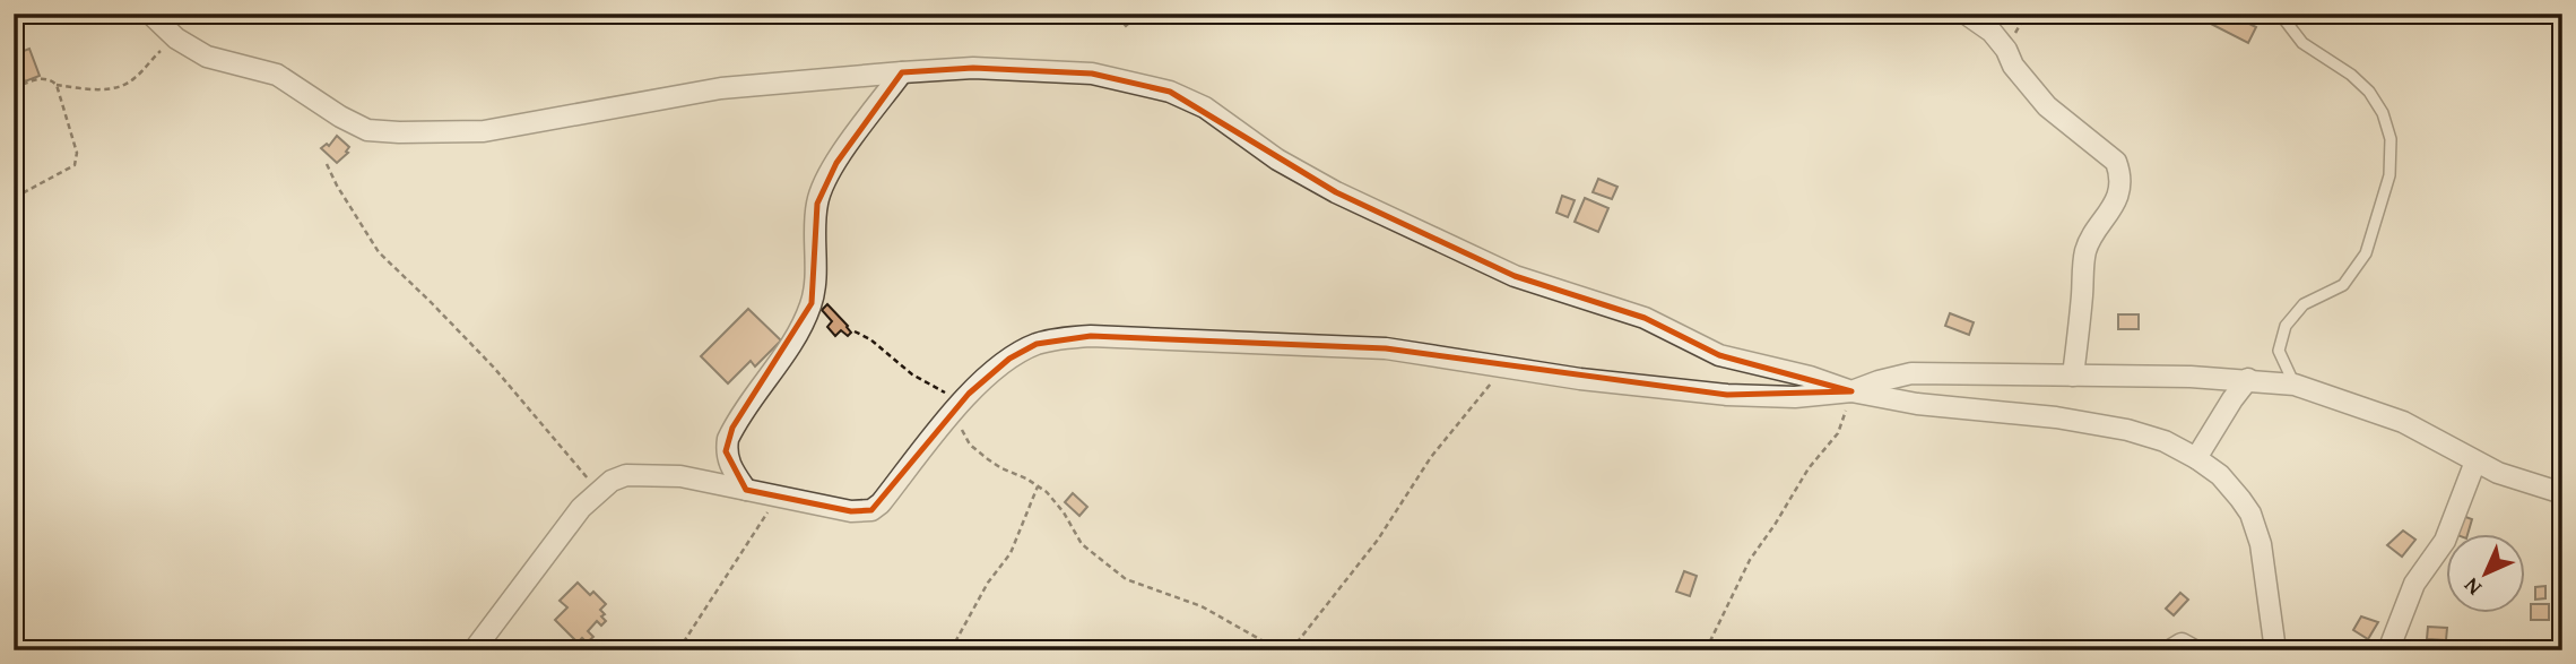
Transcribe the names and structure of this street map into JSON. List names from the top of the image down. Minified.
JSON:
{"north":"bottom left"}
